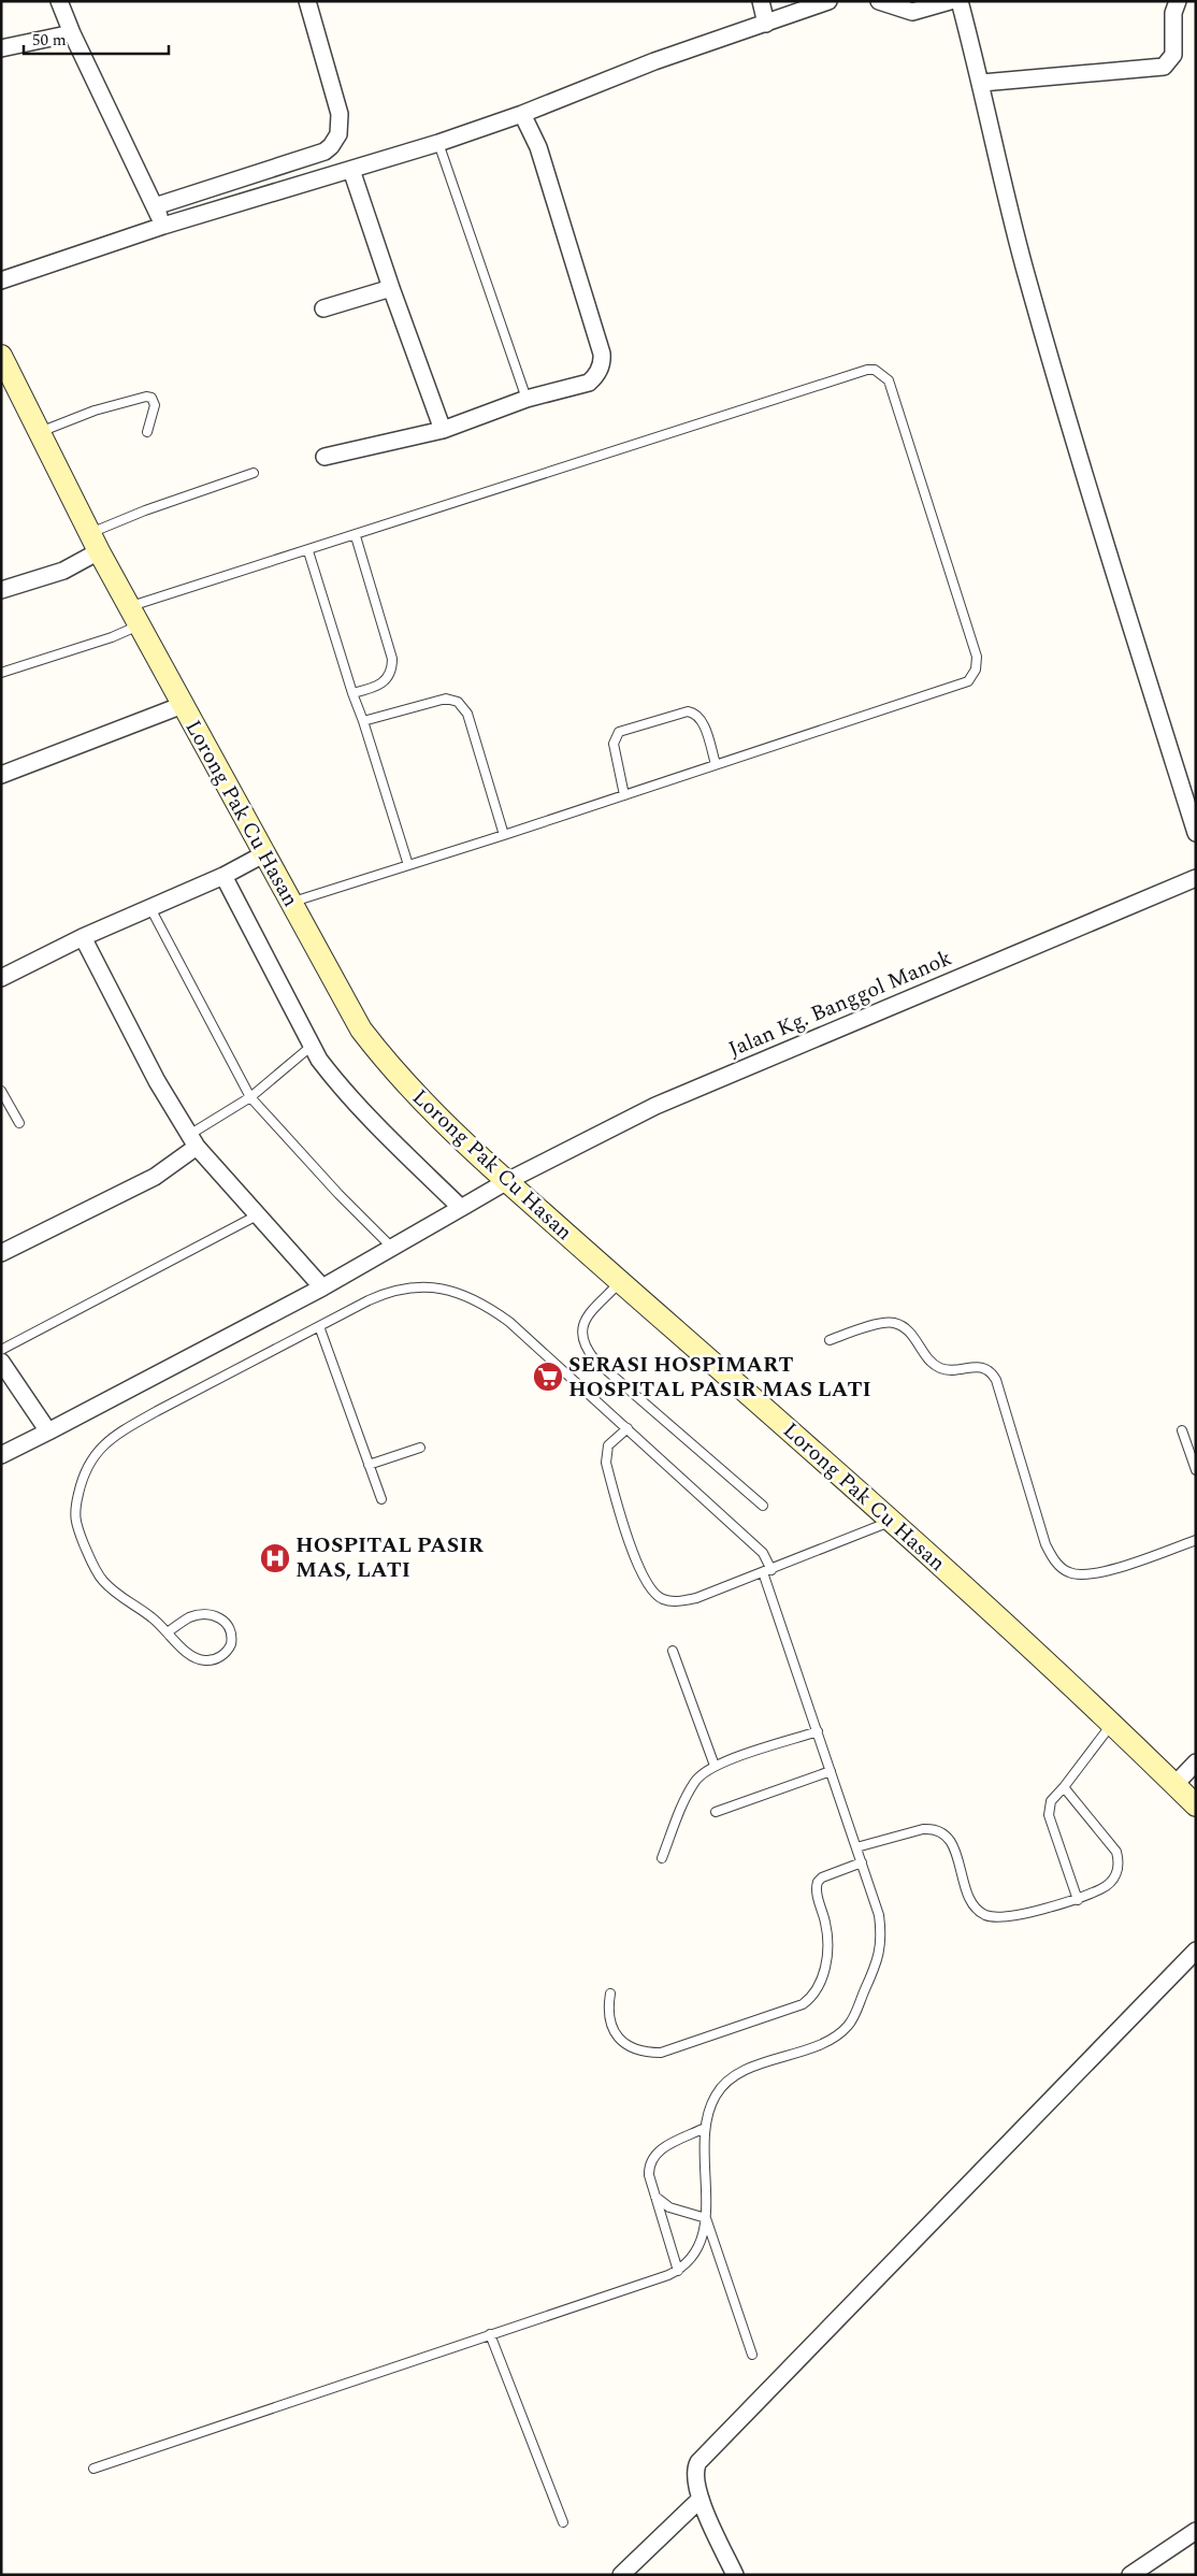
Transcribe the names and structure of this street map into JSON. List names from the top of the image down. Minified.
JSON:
{"streets":{"street":["Lorong Pak Cu Hasan","Jalan Kg. Banggol Manok"]},"crossings":[["Lorong Pak Cu Hasan","Jalan Kg. Banggol Manok"]],"places":{"supermarket":["SERASI HOSPIMART HOSPITAL PASIR MAS LATI"],"hospital":["HOSPITAL PASIR MAS, LATI"]},"scale_bar":"50 m"}
